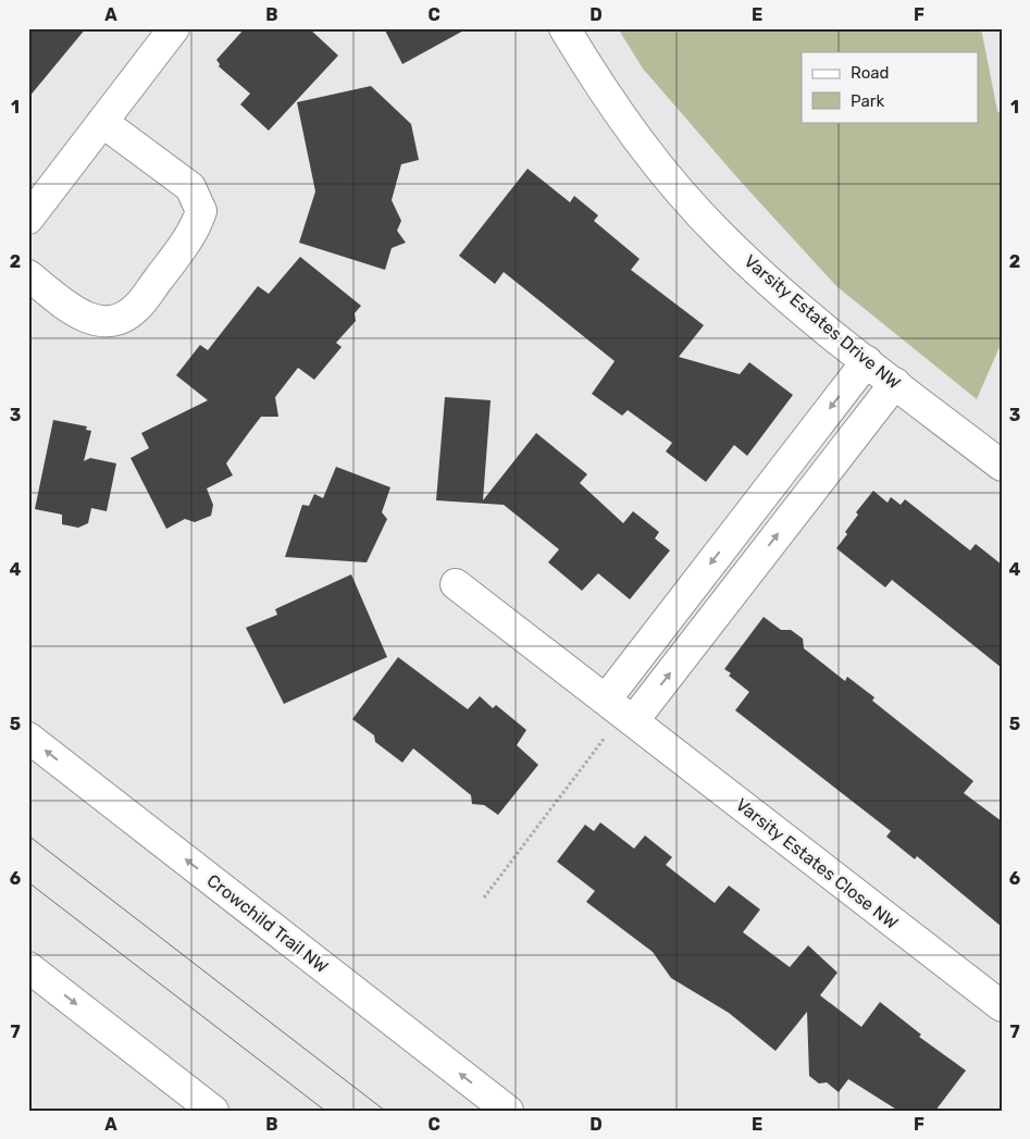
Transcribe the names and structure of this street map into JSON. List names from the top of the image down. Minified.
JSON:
{"streets":{"main road":["Varsity Estates Drive NW","Varsity Estates Close NW","Crowchild Trail NW"]},"legend":["Road","Park"],"grid":{"columns":["A","B","C","D","E","F"],"rows":["1","2","3","4","5","6","7"]}}
